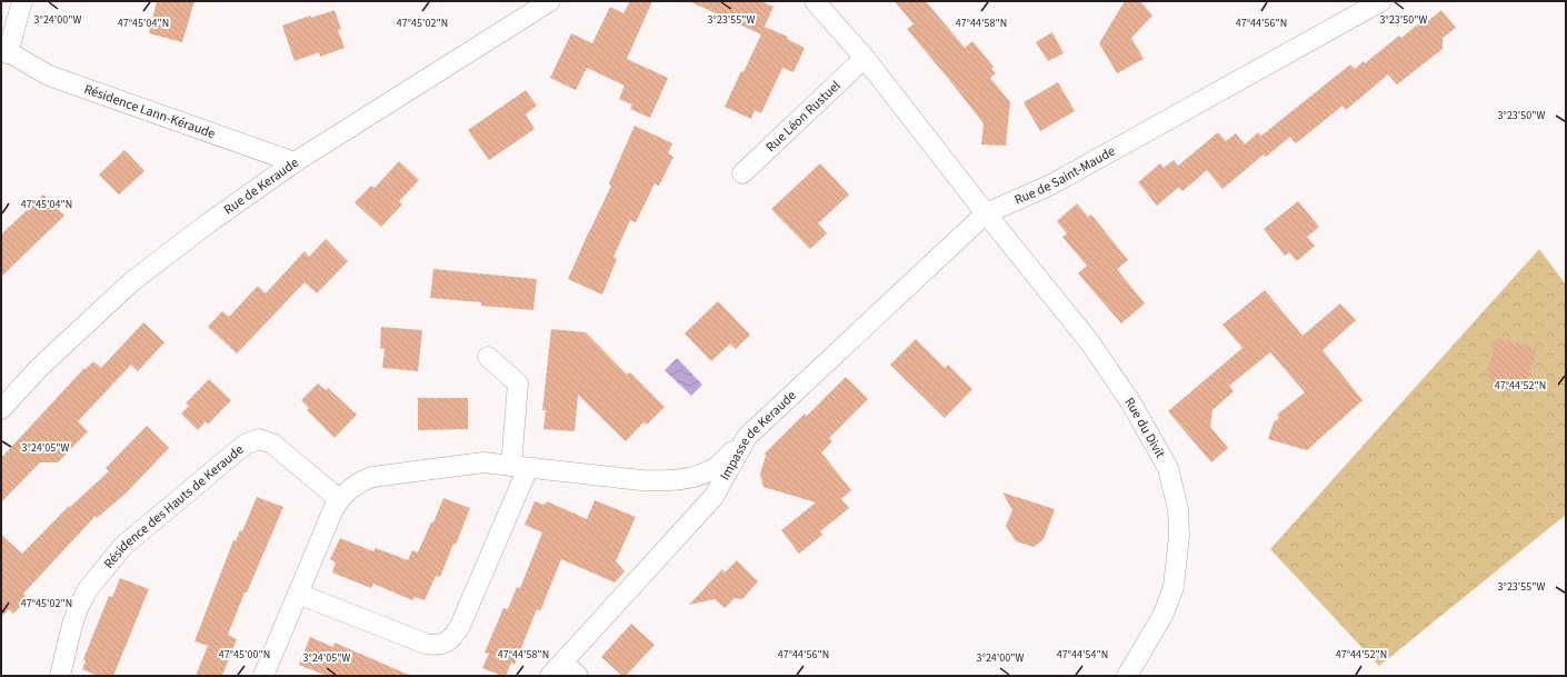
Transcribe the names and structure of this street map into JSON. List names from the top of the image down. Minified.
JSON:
{"streets":{"street":["Résidence Lann-Kéraude","Rue Léon Rustuel","Rue de Saint-Maude","Rue de Keraude","Rue du Divit","Impasse de Keraude","Résidence des Hauts de Keraude"]},"crossings":[["Résidence Lann-Kéraude","Rue de Keraude"],["Rue de Saint-Maude","Rue du Divit"],["Rue de Saint-Maude","Impasse de Keraude"],["Rue du Divit","Impasse de Keraude"]],"coordinates":["3°23'50\"W","3°24'00\"W","3°23'55\"W","47°45'04\"N","47°45'02\"N","47°44'58\"N","47°44'56\"N","47°44'52\"N","3°24'05\"W","47°45'00\"N","47°44'54\"N"]}
